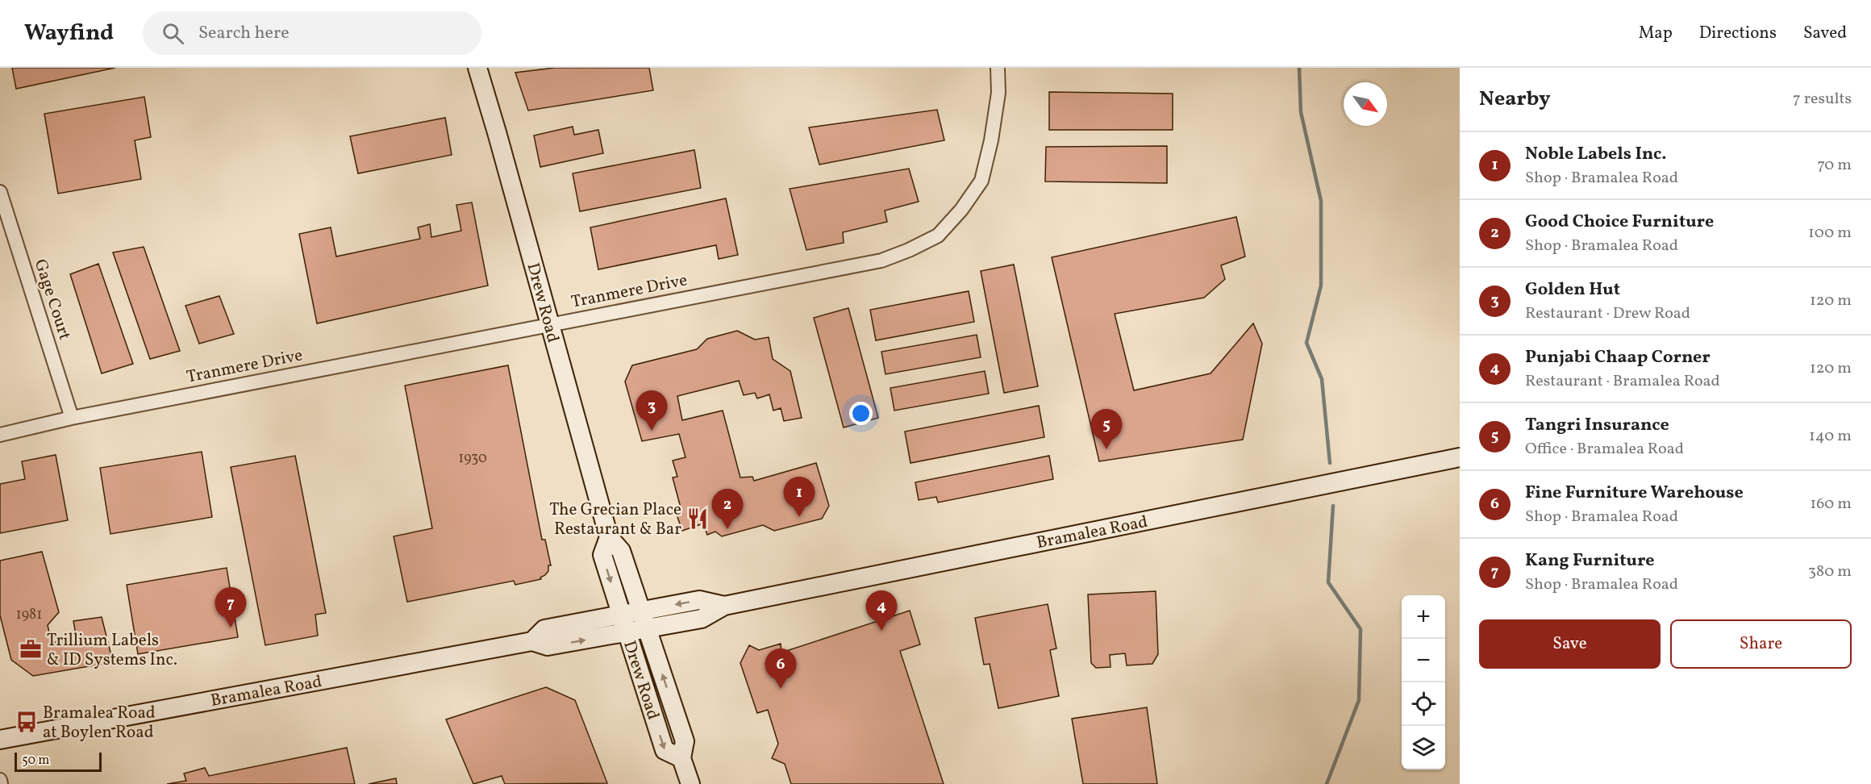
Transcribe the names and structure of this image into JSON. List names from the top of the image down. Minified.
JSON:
{"streets":{"main road":["Drew Road","Bramalea Road"],"street":["Tranmere Drive","Gage Court"]},"crossings":[["Tranmere Drive","Gage Court"],["Tranmere Drive","Drew Road"],["Drew Road","Bramalea Road"]],"places":{"restaurant":["The Grecian Place Restaurant & Bar"],"office":["Trillium Labels & ID Systems Inc."],"bus stop":["Bramalea Road at Boylen Road"]},"house_numbers":["1930","1981"],"scale_bar":"50 m","north":"bottom right","page":{"header":"Wayfind","search":"Search here","nav":["Map","Directions","Saved"],"heading":["Nearby","7 results"],"list":[{"mark":"1","name":"Noble Labels Inc.","note":"Shop · Bramalea Road","value":"70 m"},{"mark":"2","name":"Good Choice Furniture","note":"Shop · Bramalea Road","value":"100 m"},{"mark":"3","name":"Golden Hut","note":"Restaurant · Drew Road","value":"120 m"},{"mark":"4","name":"Punjabi Chaap Corner","note":"Restaurant · Bramalea Road","value":"120 m"},{"mark":"5","name":"Tangri Insurance","note":"Office · Bramalea Road","value":"140 m"},{"mark":"6","name":"Fine Furniture Warehouse","note":"Shop · Bramalea Road","value":"160 m"},{"mark":"7","name":"Kang Furniture","note":"Shop · Bramalea Road","value":"380 m"}],"pins":["3","5","1","2","7","4","6"],"map_buttons":["+","−"],"buttons":["Save","Share"],"scale":"50 m"}}
